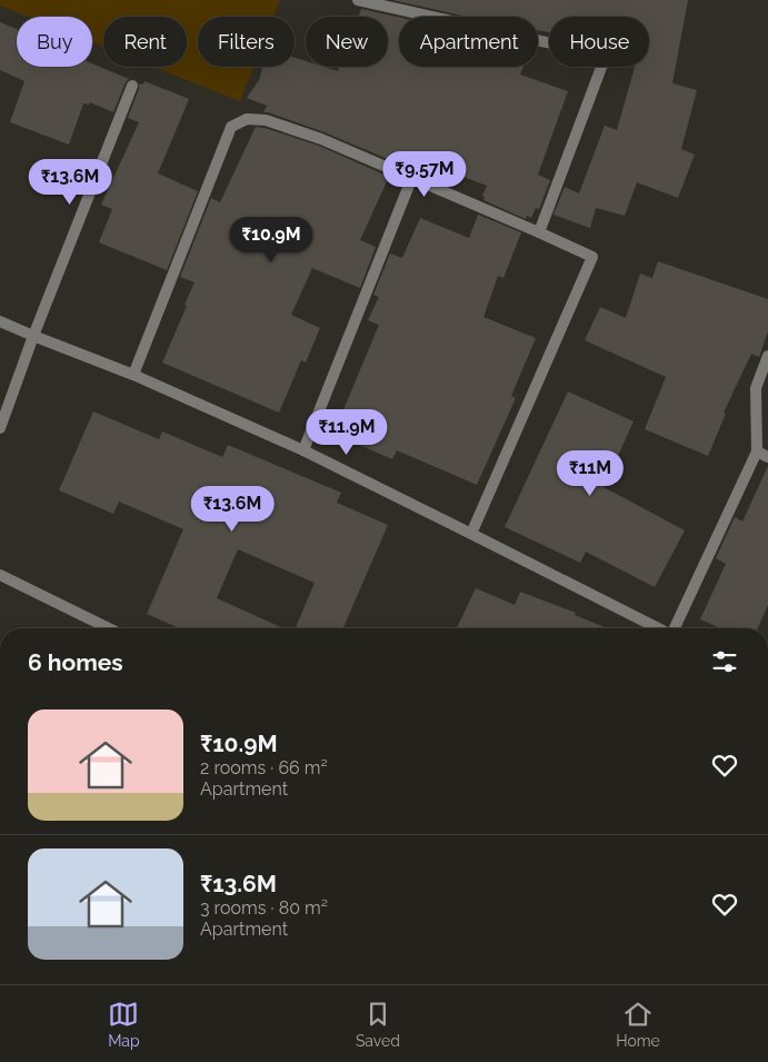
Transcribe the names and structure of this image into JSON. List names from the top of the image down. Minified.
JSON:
{"page":{"chip":["Buy","Rent","Filters","New","Apartment","House"],"price":["₹9.57M","₹13.6M","₹10.9M","₹11.9M","₹11M","₹13.6M"],"heading":"6 homes","list":[{"name":"₹10.9M","note":"2 rooms · 66 m² · Apartment"},{"name":"₹13.6M","note":"3 rooms · 80 m² · Apartment"}],"tabs":["Map","Saved","Home"]}}
